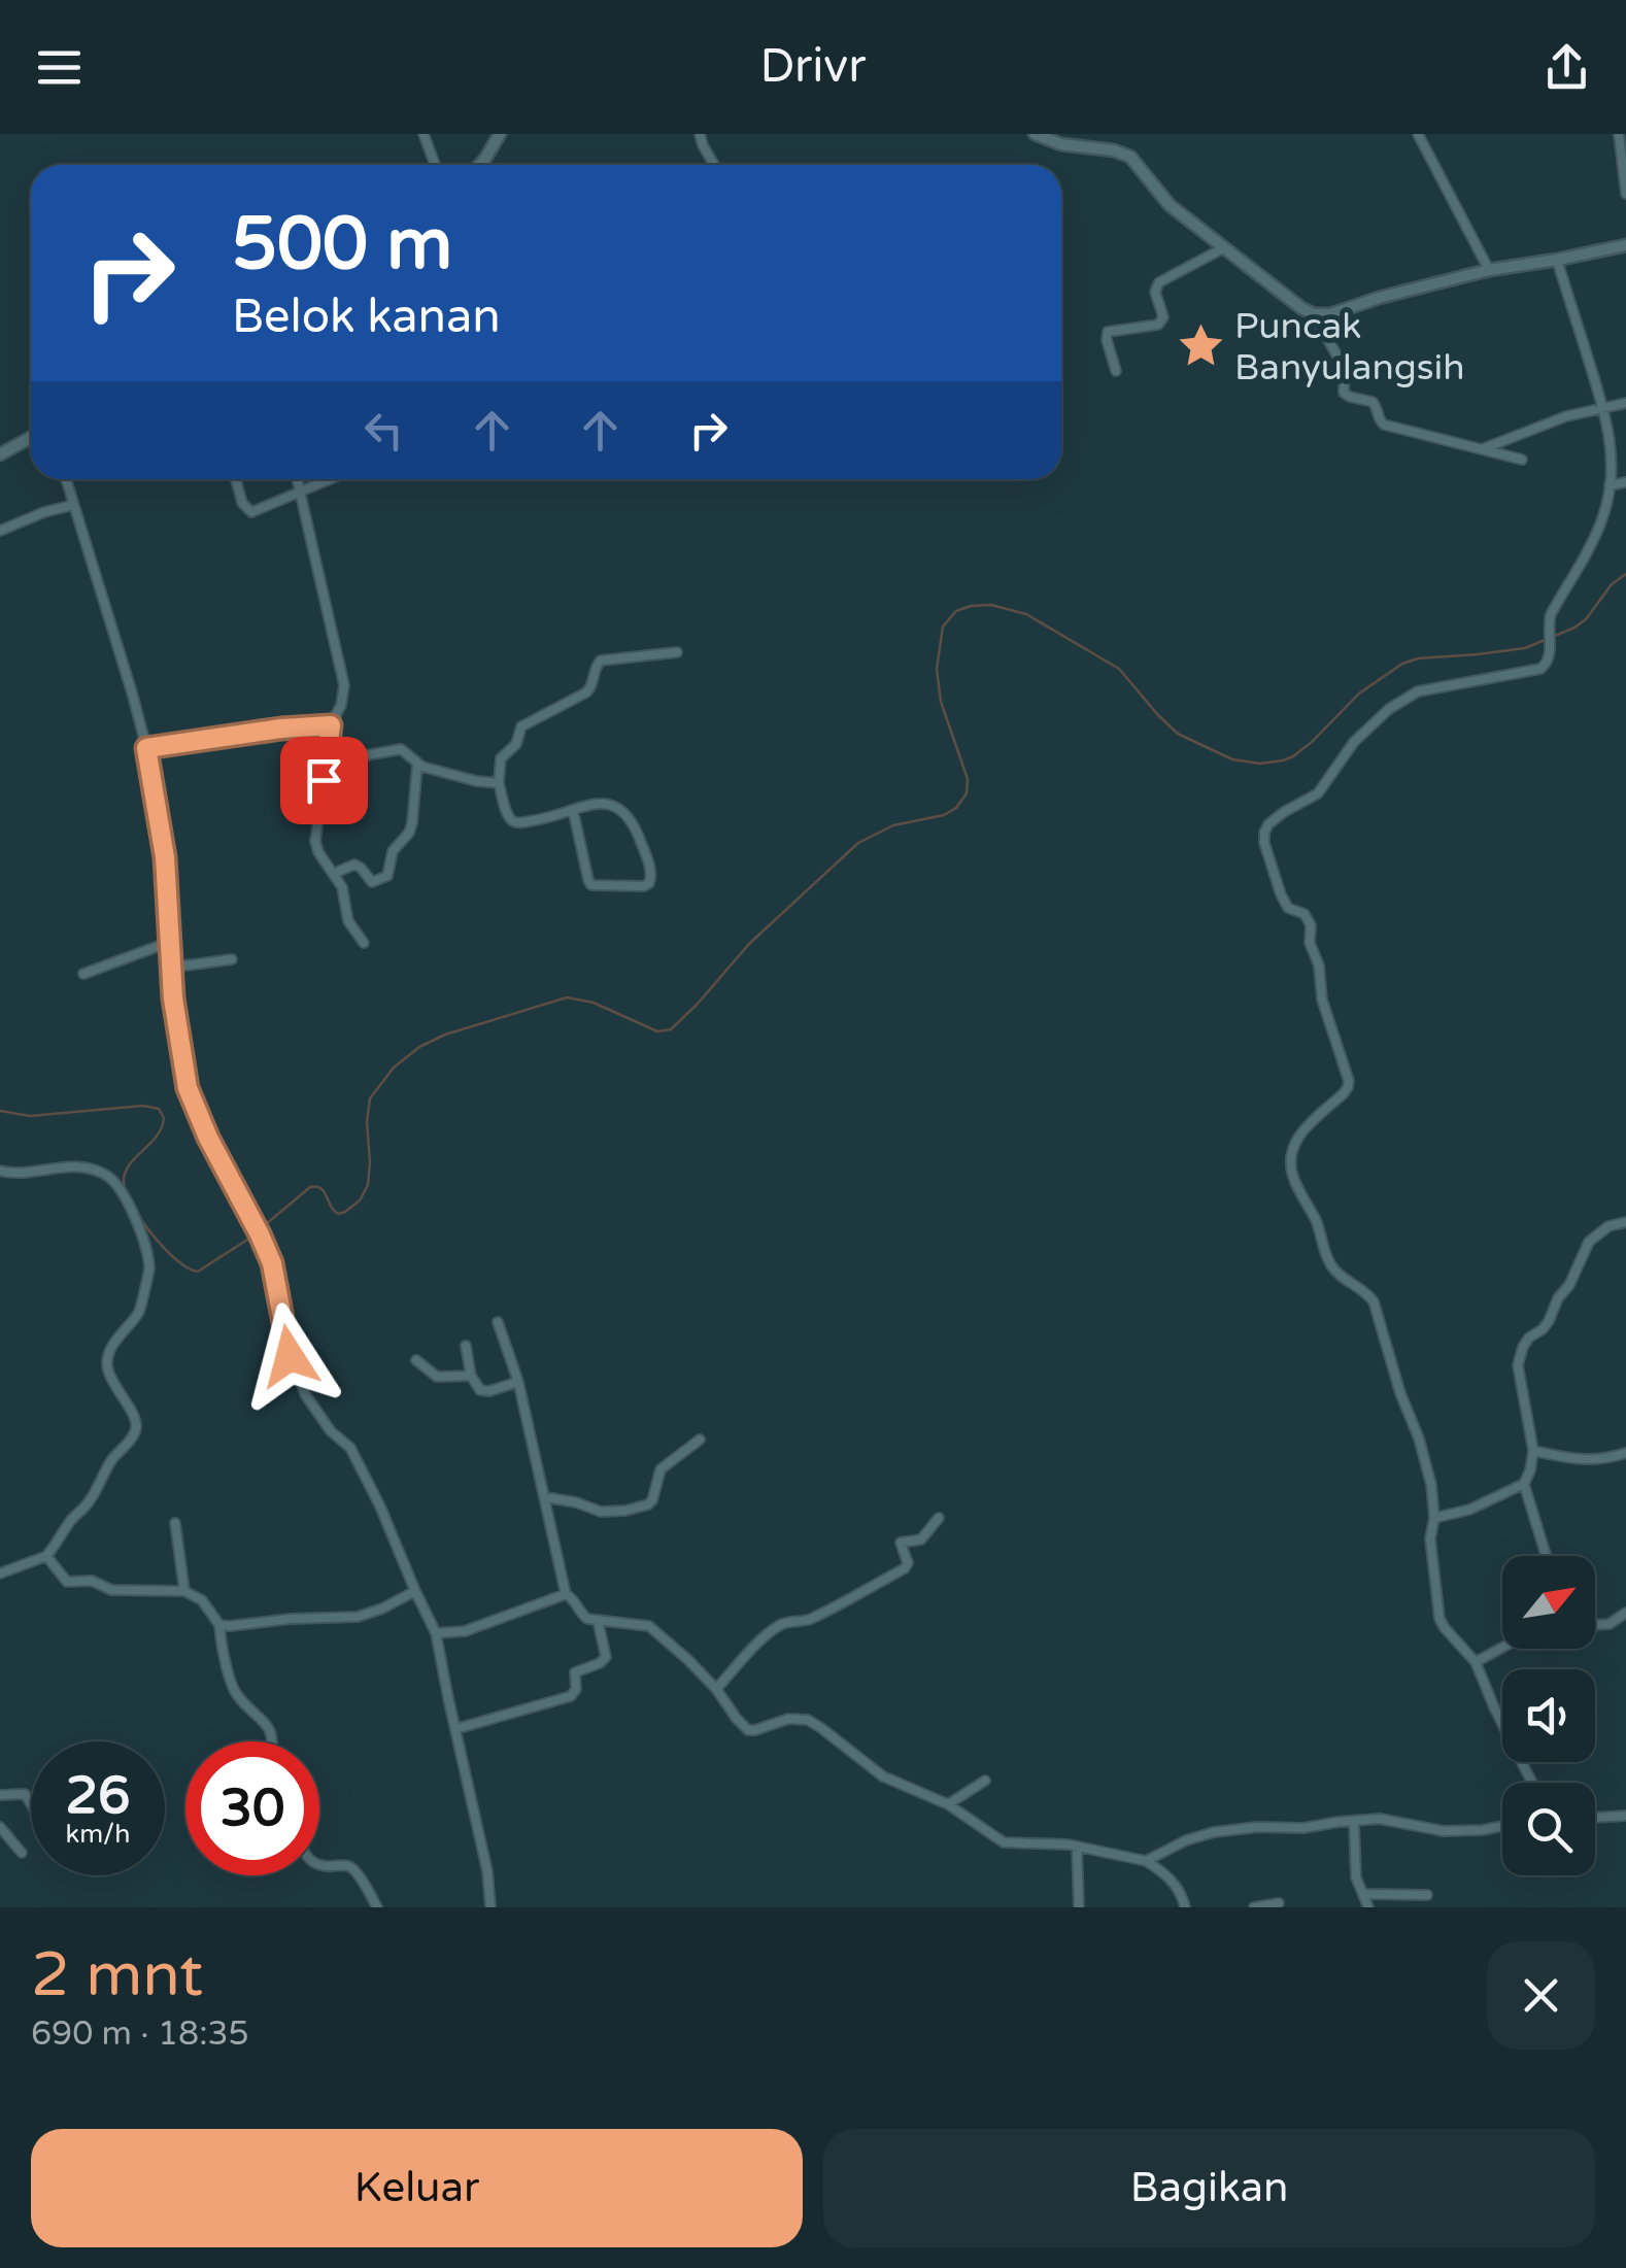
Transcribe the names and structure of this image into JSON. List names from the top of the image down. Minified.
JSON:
{"places":{"place":["Puncak Banyulangsih"]},"north":"top right","page":{"header":"Drivr","turn":["500 m","Belok kanan"],"speed":"26 km/h","limit":"30","heading":["2 mnt","690 m · 18:35"],"buttons":["Keluar","Bagikan"]}}
